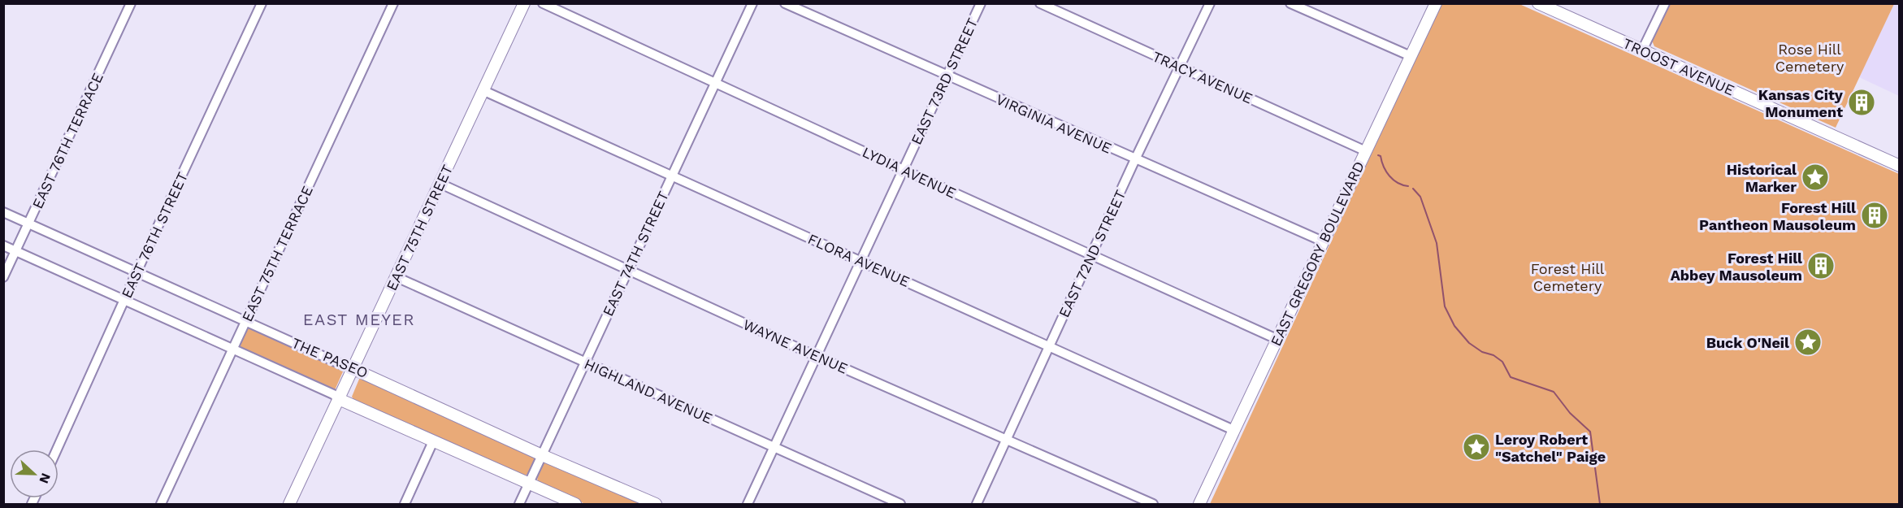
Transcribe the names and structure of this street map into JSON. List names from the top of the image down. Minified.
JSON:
{"streets":{"main road":["TROOST AVENUE","EAST 75TH STREET","EAST GREGORY BOULEVARD","THE PASEO"],"street":["TRACY AVENUE","EAST 73RD STREET","VIRGINIA AVENUE","EAST 76TH TERRACE","LYDIA AVENUE","EAST 76TH STREET","EAST 75TH TERRACE","EAST 74TH STREET","EAST 72ND STREET","FLORA AVENUE","WAYNE AVENUE","HIGHLAND AVENUE"]},"crossings":[["TRACY AVENUE","EAST 72ND STREET"],["TRACY AVENUE","EAST GREGORY BOULEVARD"],["EAST 73RD STREET","VIRGINIA AVENUE"],["EAST 73RD STREET","LYDIA AVENUE"],["EAST 73RD STREET","FLORA AVENUE"],["EAST 73RD STREET","WAYNE AVENUE"],["EAST 73RD STREET","HIGHLAND AVENUE"],["VIRGINIA AVENUE","EAST 72ND STREET"],["VIRGINIA AVENUE","EAST GREGORY BOULEVARD"],["EAST 76TH TERRACE","THE PASEO"],["LYDIA AVENUE","EAST 74TH STREET"],["LYDIA AVENUE","EAST 72ND STREET"],["LYDIA AVENUE","EAST GREGORY BOULEVARD"],["EAST 75TH STREET","FLORA AVENUE"],["EAST 75TH STREET","WAYNE AVENUE"],["EAST 75TH STREET","THE PASEO"],["EAST 75TH STREET","HIGHLAND AVENUE"],["EAST 76TH STREET","THE PASEO"],["EAST 75TH TERRACE","THE PASEO"],["EAST 74TH STREET","FLORA AVENUE"],["EAST 74TH STREET","WAYNE AVENUE"],["EAST 74TH STREET","THE PASEO"],["EAST 74TH STREET","HIGHLAND AVENUE"],["EAST 72ND STREET","FLORA AVENUE"],["EAST 72ND STREET","WAYNE AVENUE"],["EAST GREGORY BOULEVARD","FLORA AVENUE"]],"districts":["EAST MEYER"],"parks":["Rose Hill Cemetery","Forest Hill Cemetery"],"places":{"building":["Kansas City Monument","Forest Hill Pantheon Mausoleum","Forest Hill Abbey Mausoleum"],"place":["Historical Marker","Buck O'Neil","Leroy Robert \"Satchel\" Paige"]},"north":"right"}
